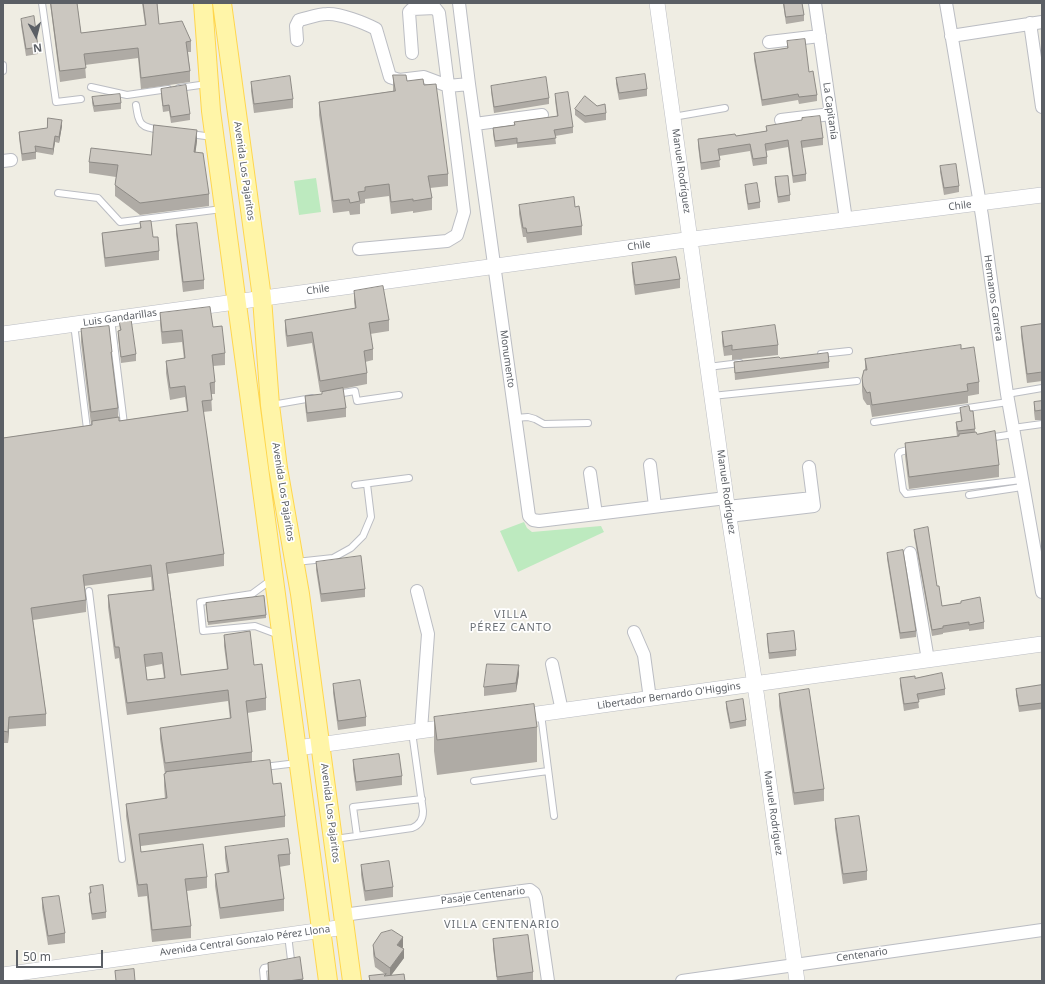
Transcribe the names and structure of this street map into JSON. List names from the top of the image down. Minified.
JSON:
{"streets":{"main road":["Avenida Los Pajaritos"],"street":["La Capitanía","Manuel Rodríguez","Chile","Hermanos Carrera","Luis Gandarillas","Monumento","Libertador Bernardo O'Higgins","Pasaje Centenario","Avenida Central Gonzalo Pérez Llona","Centenario"]},"crossings":[["La Capitanía","Chile"],["Avenida Los Pajaritos","Chile"],["Avenida Los Pajaritos","Luis Gandarillas"],["Avenida Los Pajaritos","Pasaje Centenario"],["Avenida Los Pajaritos","Avenida Central Gonzalo Pérez Llona"],["Manuel Rodríguez","Chile"],["Manuel Rodríguez","Monumento"],["Manuel Rodríguez","Libertador Bernardo O'Higgins"],["Manuel Rodríguez","Centenario"],["Chile","Hermanos Carrera"],["Chile","Luis Gandarillas"],["Chile","Monumento"],["Pasaje Centenario","Avenida Central Gonzalo Pérez Llona"]],"districts":["VILLA PÉREZ CANTO","VILLA CENTENARIO"],"scale_bar":"50 m","north":"bottom"}
